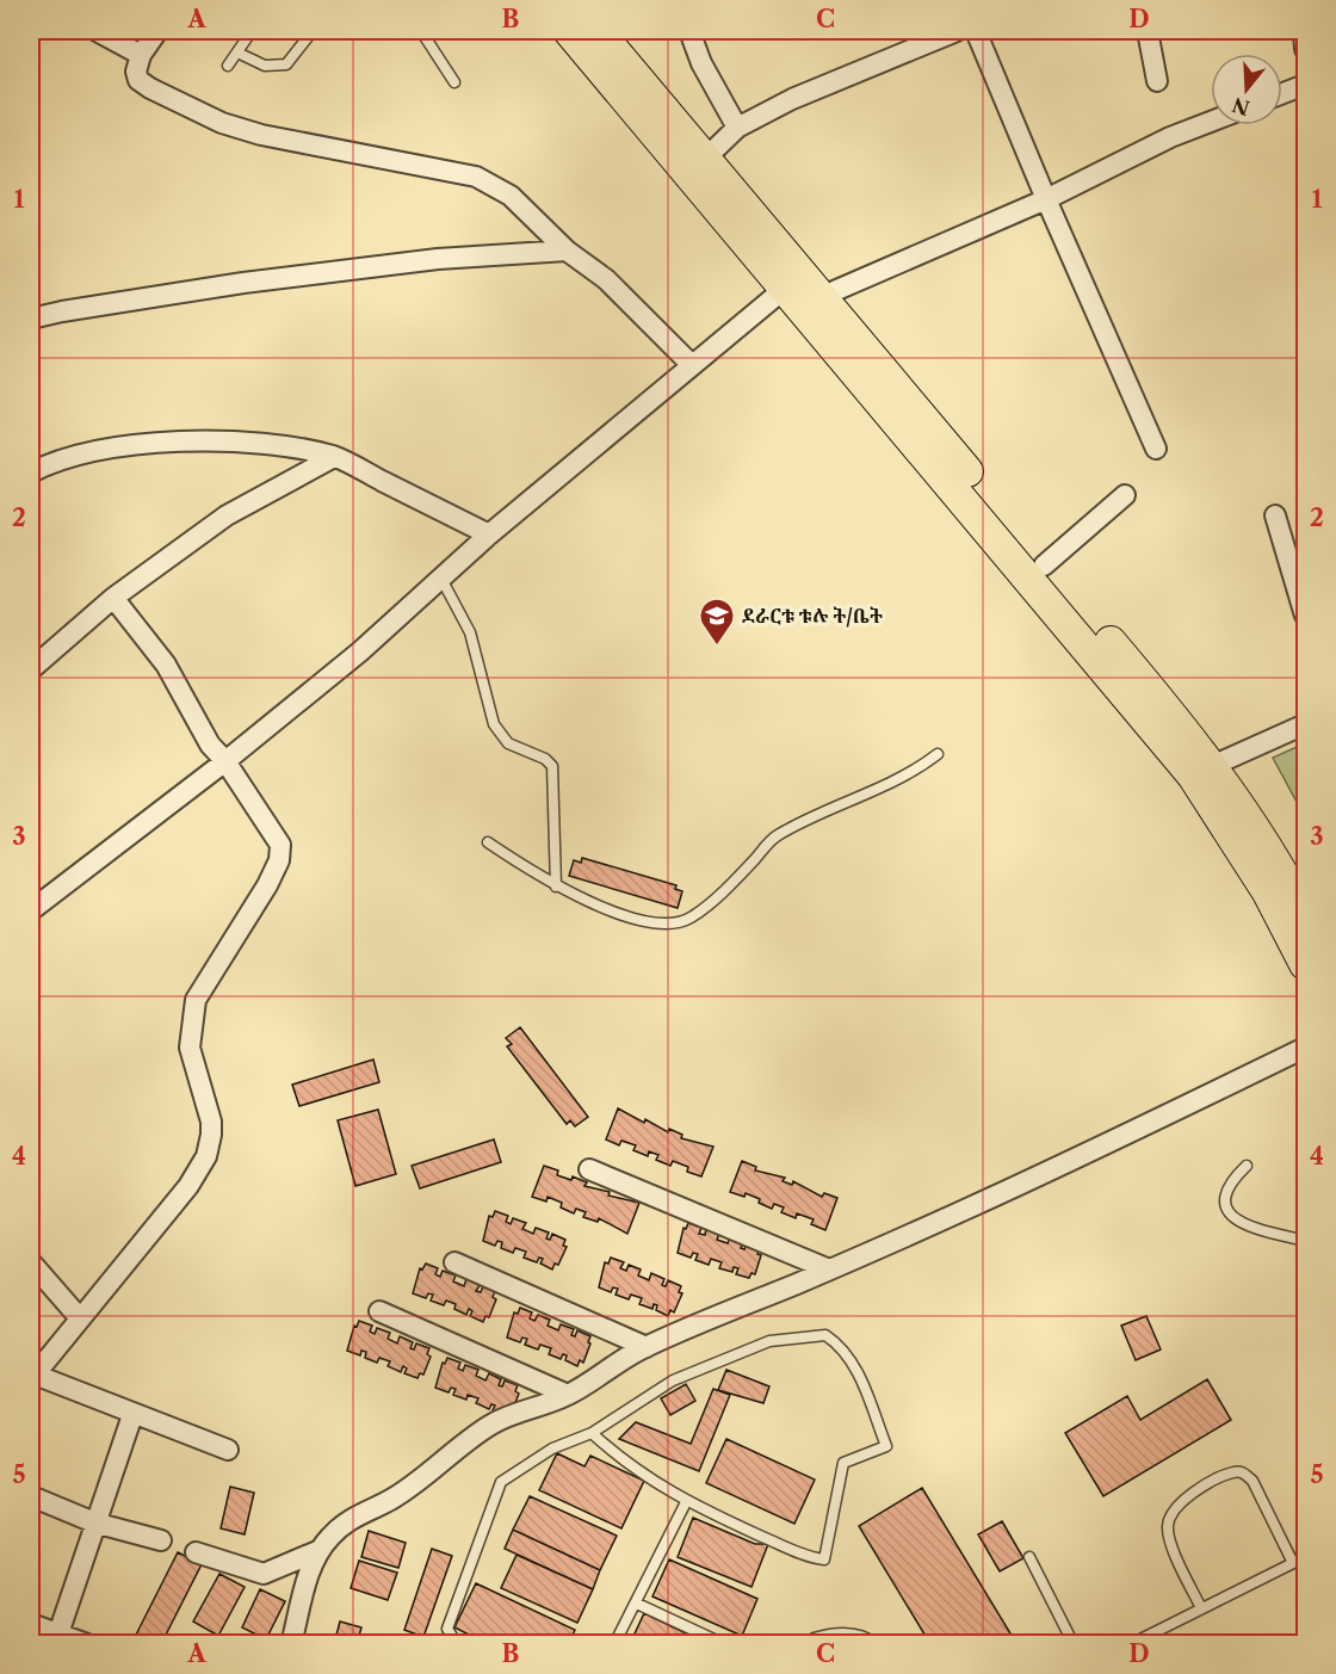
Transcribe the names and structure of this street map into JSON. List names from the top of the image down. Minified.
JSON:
{"places":{"school or university":["ደራርቱ ቱሉ ት/ቤት"]},"north":"bottom","grid":{"columns":["A","B","C","D"],"rows":["1","2","3","4","5"]}}
